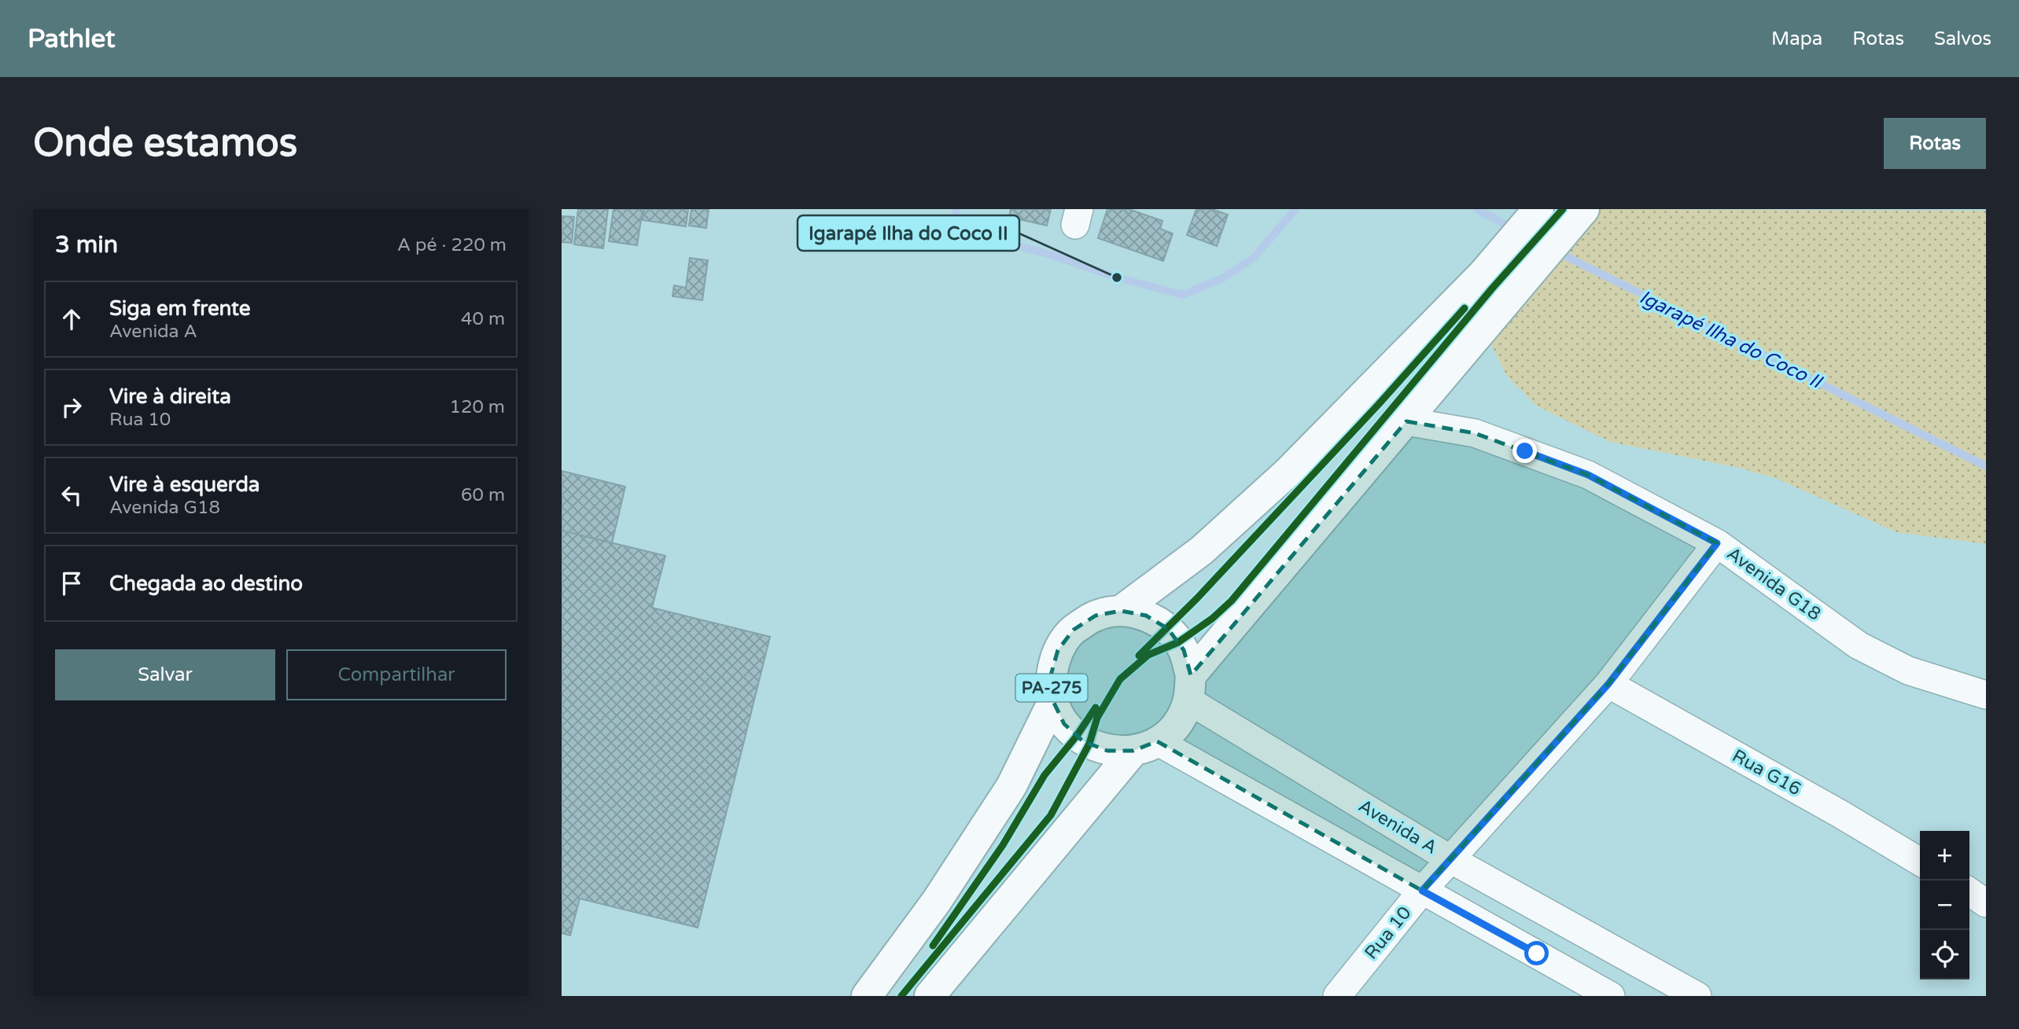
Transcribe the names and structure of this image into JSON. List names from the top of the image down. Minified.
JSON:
{"streets":{"highway":["PA-275"],"street":["Avenida G18","Rua G16","Avenida A","Rua 10"]},"crossings":[["Avenida G18","Rua 10"],["PA-275","Avenida A"],["Rua G16","Rua 10"],["Avenida A","Rua 10"]],"water":["Igarapé Ilha do Coco II"],"places":["Igarapé Ilha do Coco II"],"page":{"header":"Pathlet","nav":["Mapa","Rotas","Salvos"],"buttons":["Rotas",["Salvar","Compartilhar"]],"title":"Onde estamos","heading":["3 min","A pé · 220 m"],"list":[["Siga em frente","Avenida A","40 m"],["Vire à direita","Rua 10","120 m"],["Vire à esquerda","Avenida G18","60 m"],"Chegada ao destino"],"map_buttons":["+","−"]}}
